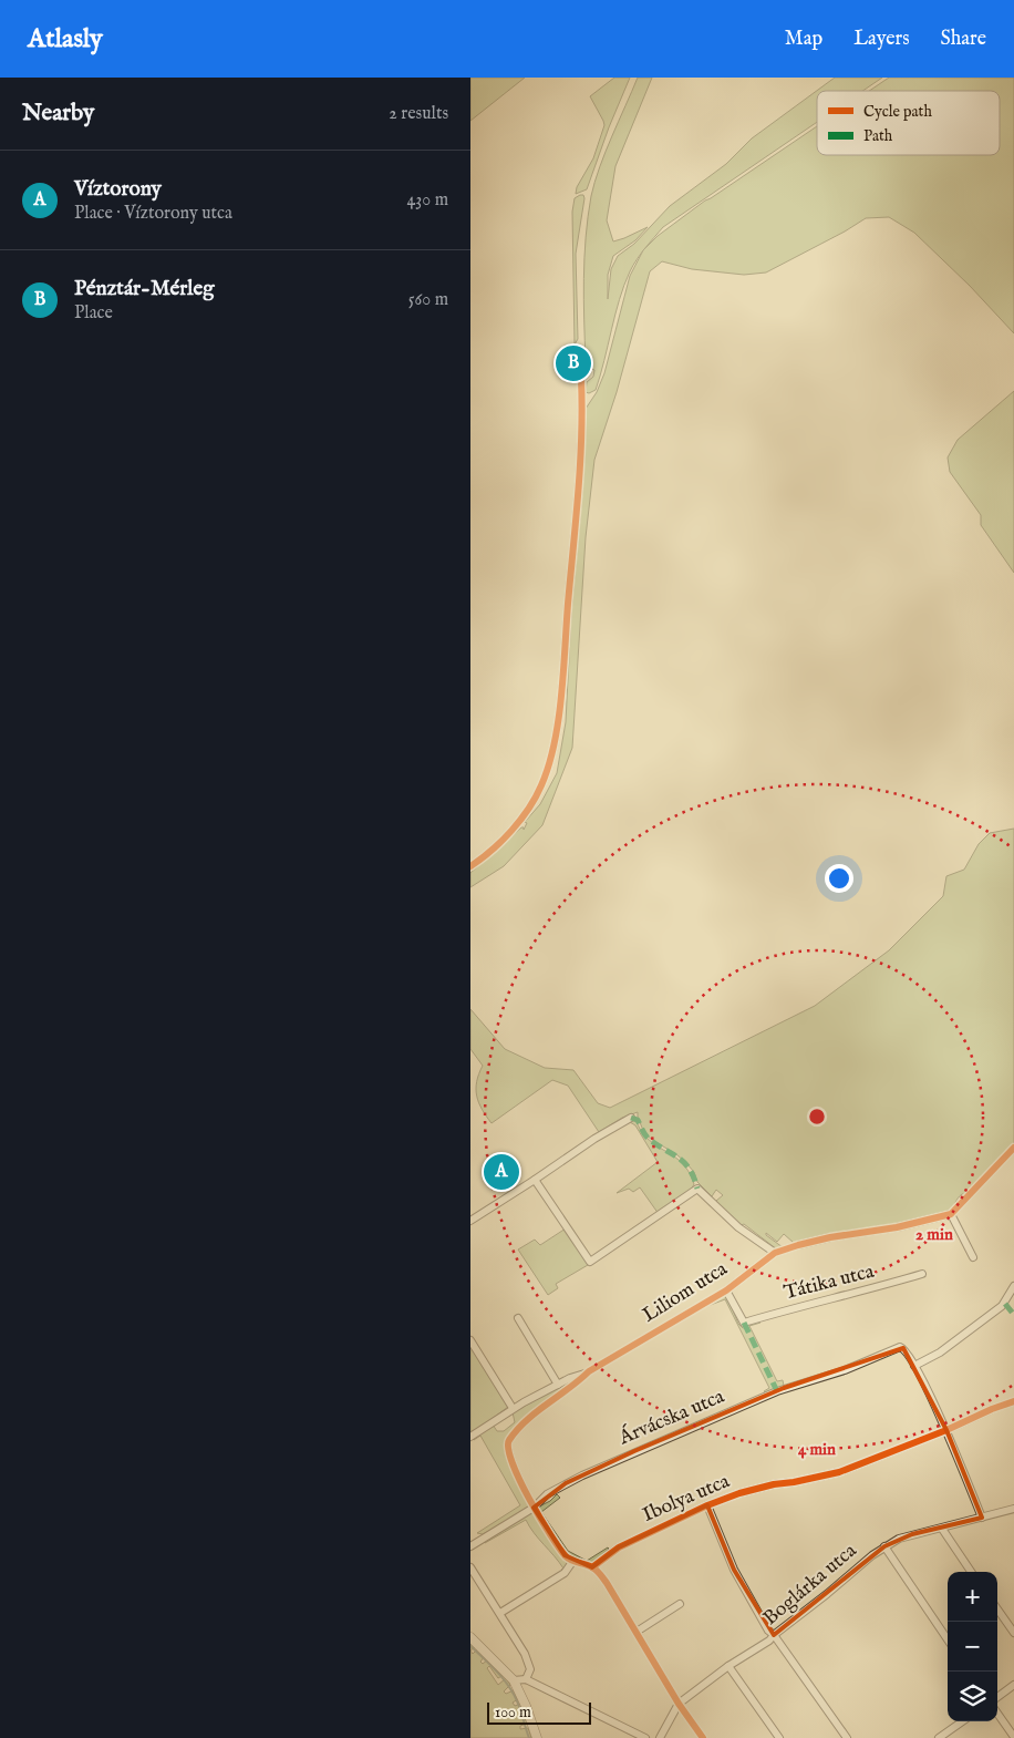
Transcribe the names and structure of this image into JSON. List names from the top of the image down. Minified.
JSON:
{"streets":{"street":["Tátika utca","Liliom utca","Árvácska utca","Ibolya utca","Boglárka utca"]},"crossings":[["Tátika utca","Liliom utca"],["Liliom utca","Árvácska utca"]],"legend":["Cycle path","Path"],"scale_bar":"100 m","page":{"header":"Atlasly","nav":["Map","Layers","Share"],"heading":["Nearby","2 results"],"list":[{"mark":"A","name":"Víztorony","note":"Place · Víztorony utca","value":"430 m"},{"mark":"B","name":"Pénztár-Mérleg","note":"Place","value":"560 m"}],"pins":["B","A"],"map_buttons":["+","−"],"scale":"100 m"},"rings":["2 min","4 min"]}
